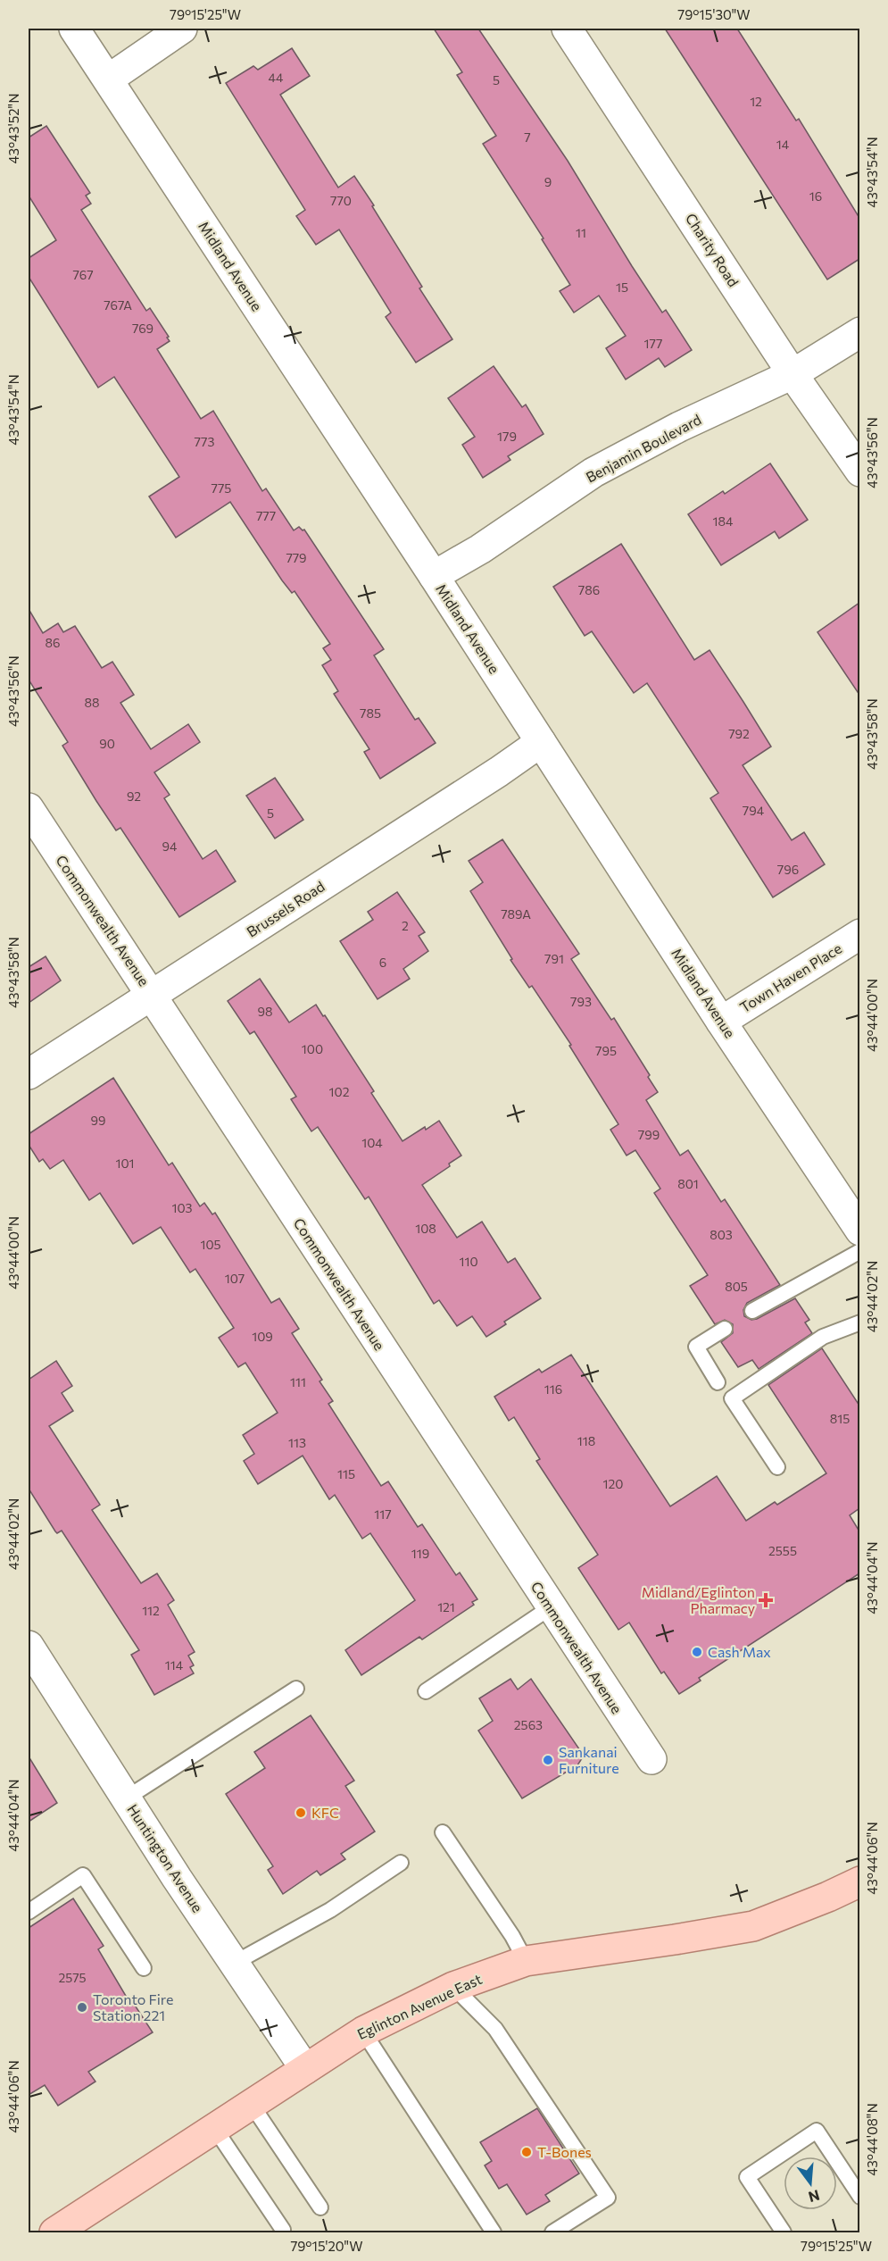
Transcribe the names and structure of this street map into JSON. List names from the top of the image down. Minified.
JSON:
{"streets":{"main road":["Eglinton Avenue East"],"street":["Charity Road","Midland Avenue","Benjamin Boulevard","Brussels Road","Commonwealth Avenue","Town Haven Place","Huntington Avenue"]},"crossings":[["Charity Road","Benjamin Boulevard"],["Midland Avenue","Benjamin Boulevard"],["Midland Avenue","Brussels Road"],["Midland Avenue","Town Haven Place"],["Brussels Road","Commonwealth Avenue"],["Huntington Avenue","Eglinton Avenue East"]],"places":{"health":["Midland/Eglinton Pharmacy"],"other":["Cash Max","Sankanai Furniture","KFC","Toronto Fire Station 221","T-Bones"]},"house_numbers":["44","5","12","7","14","9","16","770","11","767","15","767A","769","177","179","773","775","777","184","779","786","86","88","785","792","90","92","794","5","94","796","789A","2","791","6","793","98","100","795","102","99","799","104","101","801","103","108","803","105","110","107","805","109","111","116","815","118","113","115","120","117","2555","119","121","112","114","2563","2575"],"north":"bottom","coordinates":["79°15'25\"W","79°15'30\"W","43°43'52\"N","43°43'54\"N","43°43'56\"N","43°43'58\"N","43°44'00\"N","43°44'02\"N","43°44'04\"N","43°44'06\"N","43°44'08\"N","79°15'20\"W"]}
